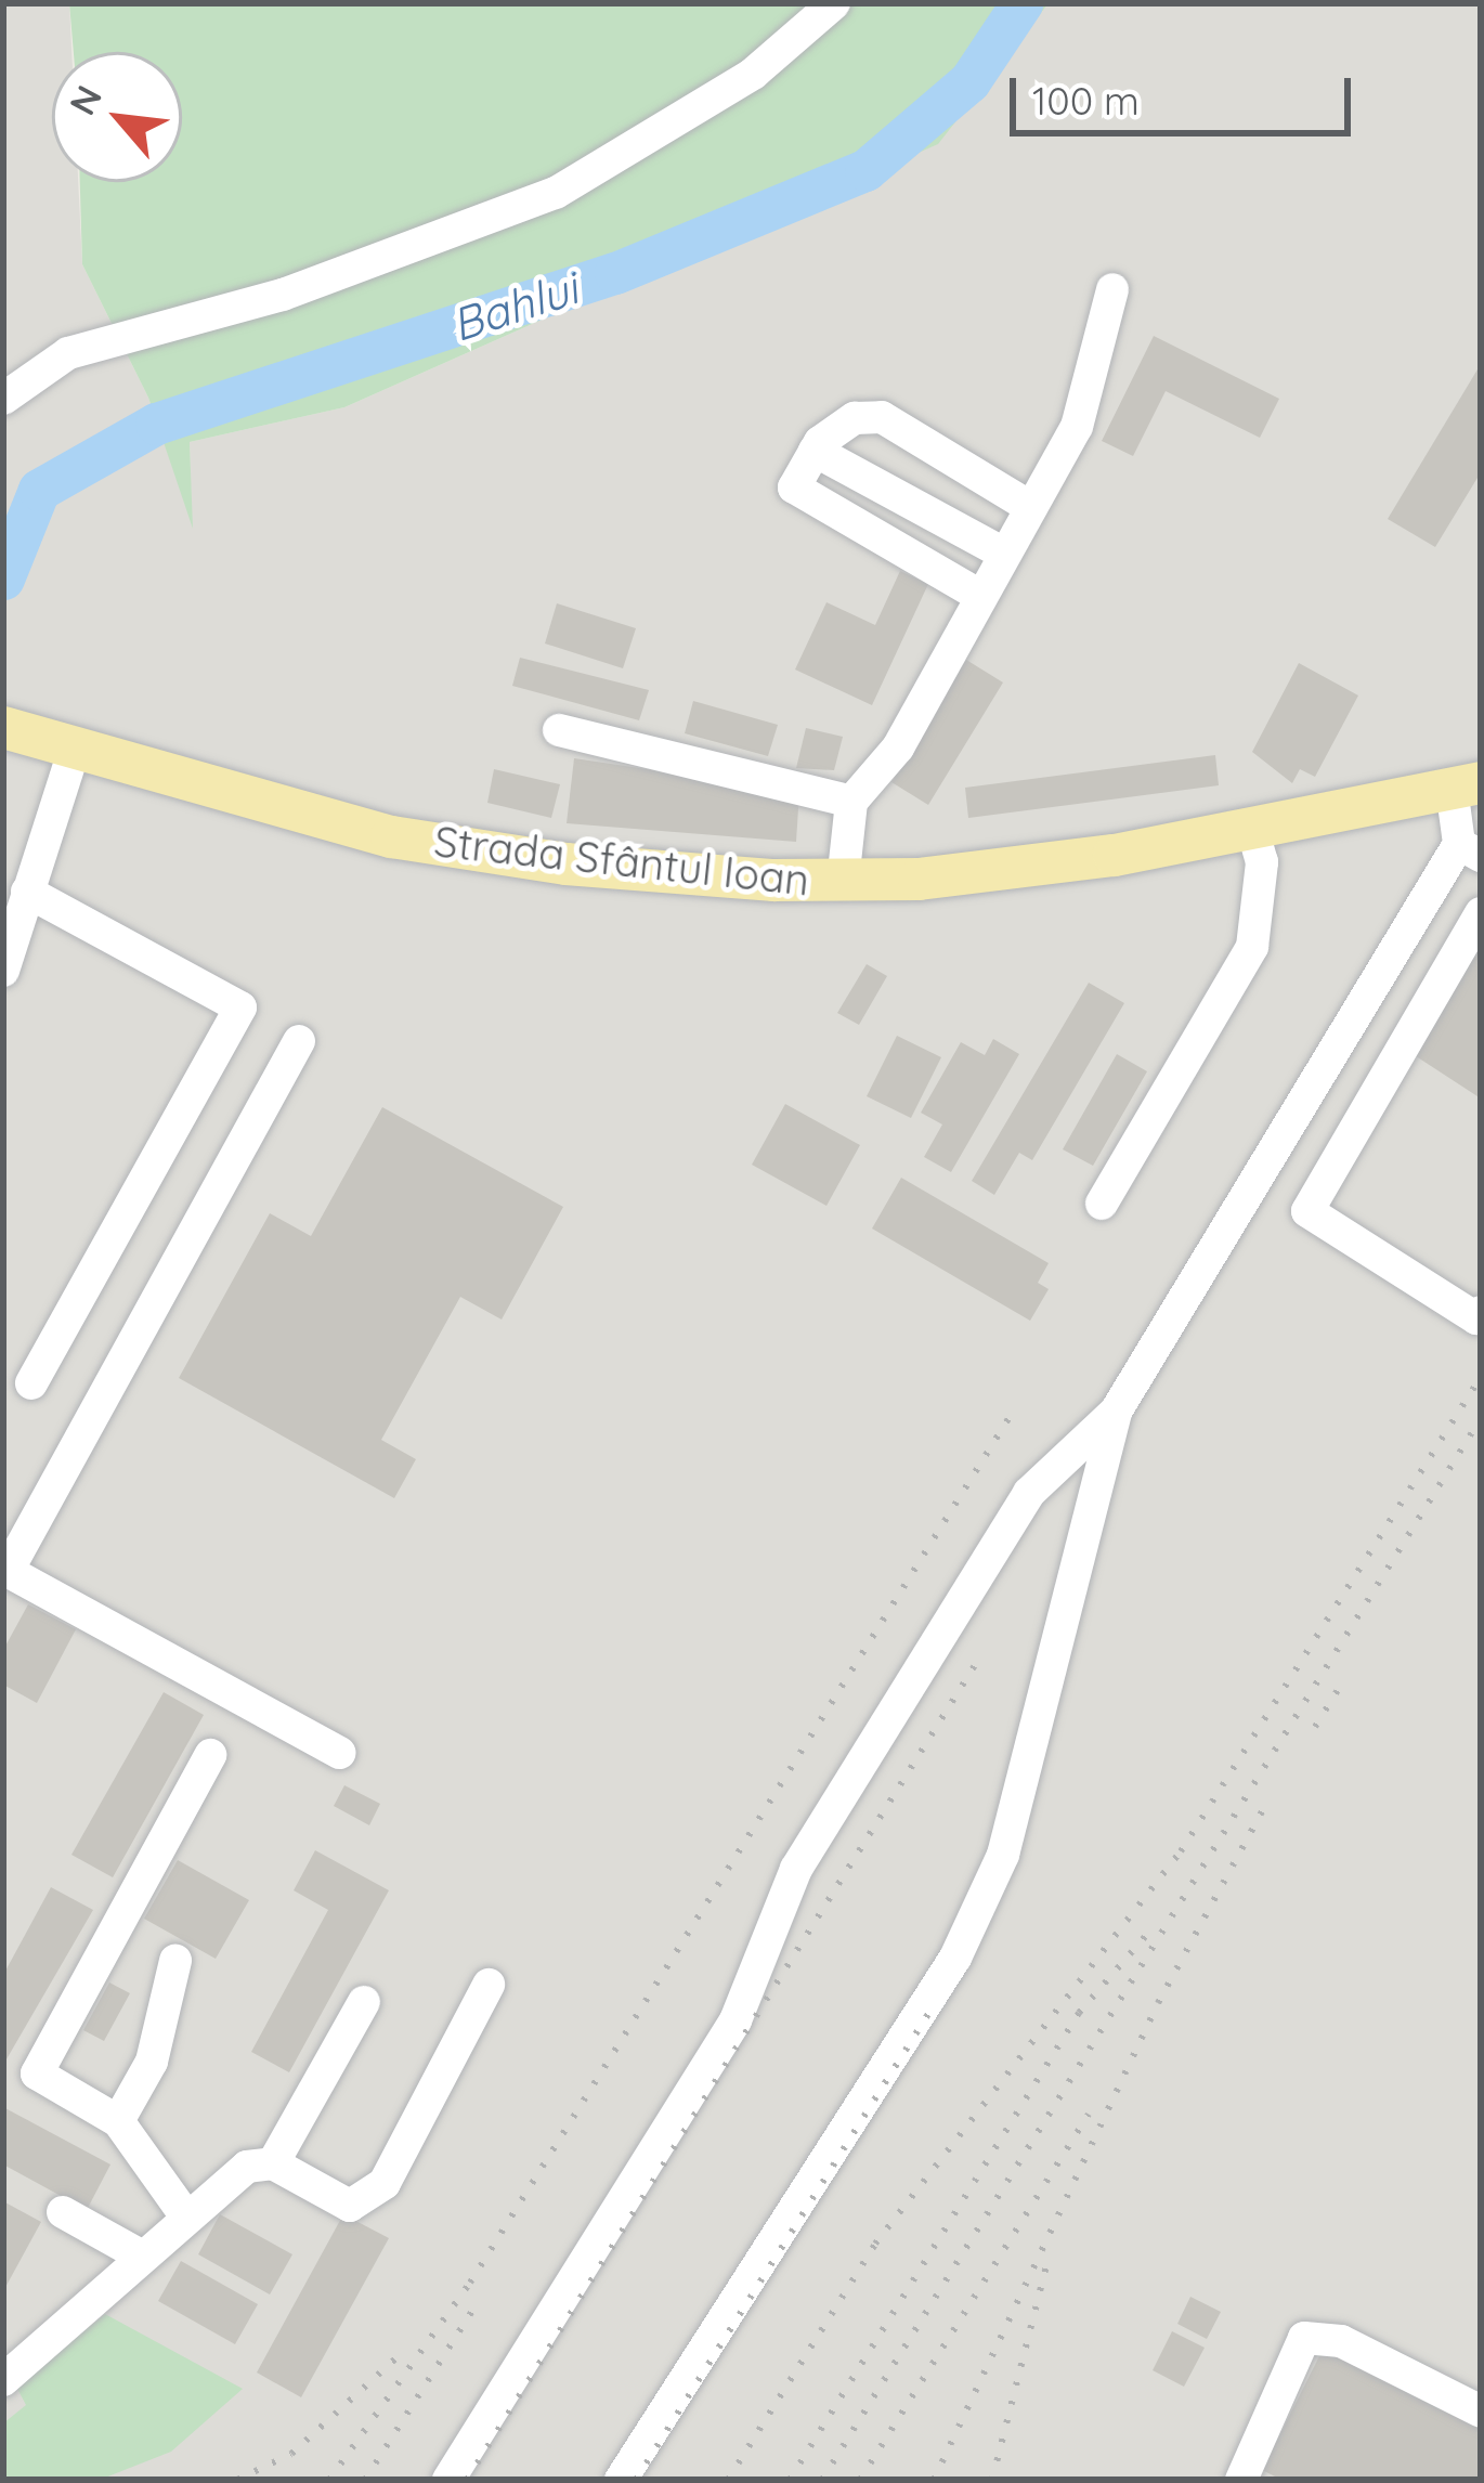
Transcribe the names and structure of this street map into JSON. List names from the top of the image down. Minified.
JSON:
{"streets":{"main road":["Strada Sfântul Ioan"]},"water":["Bahlui"],"scale_bar":"100 m","north":"top left"}
